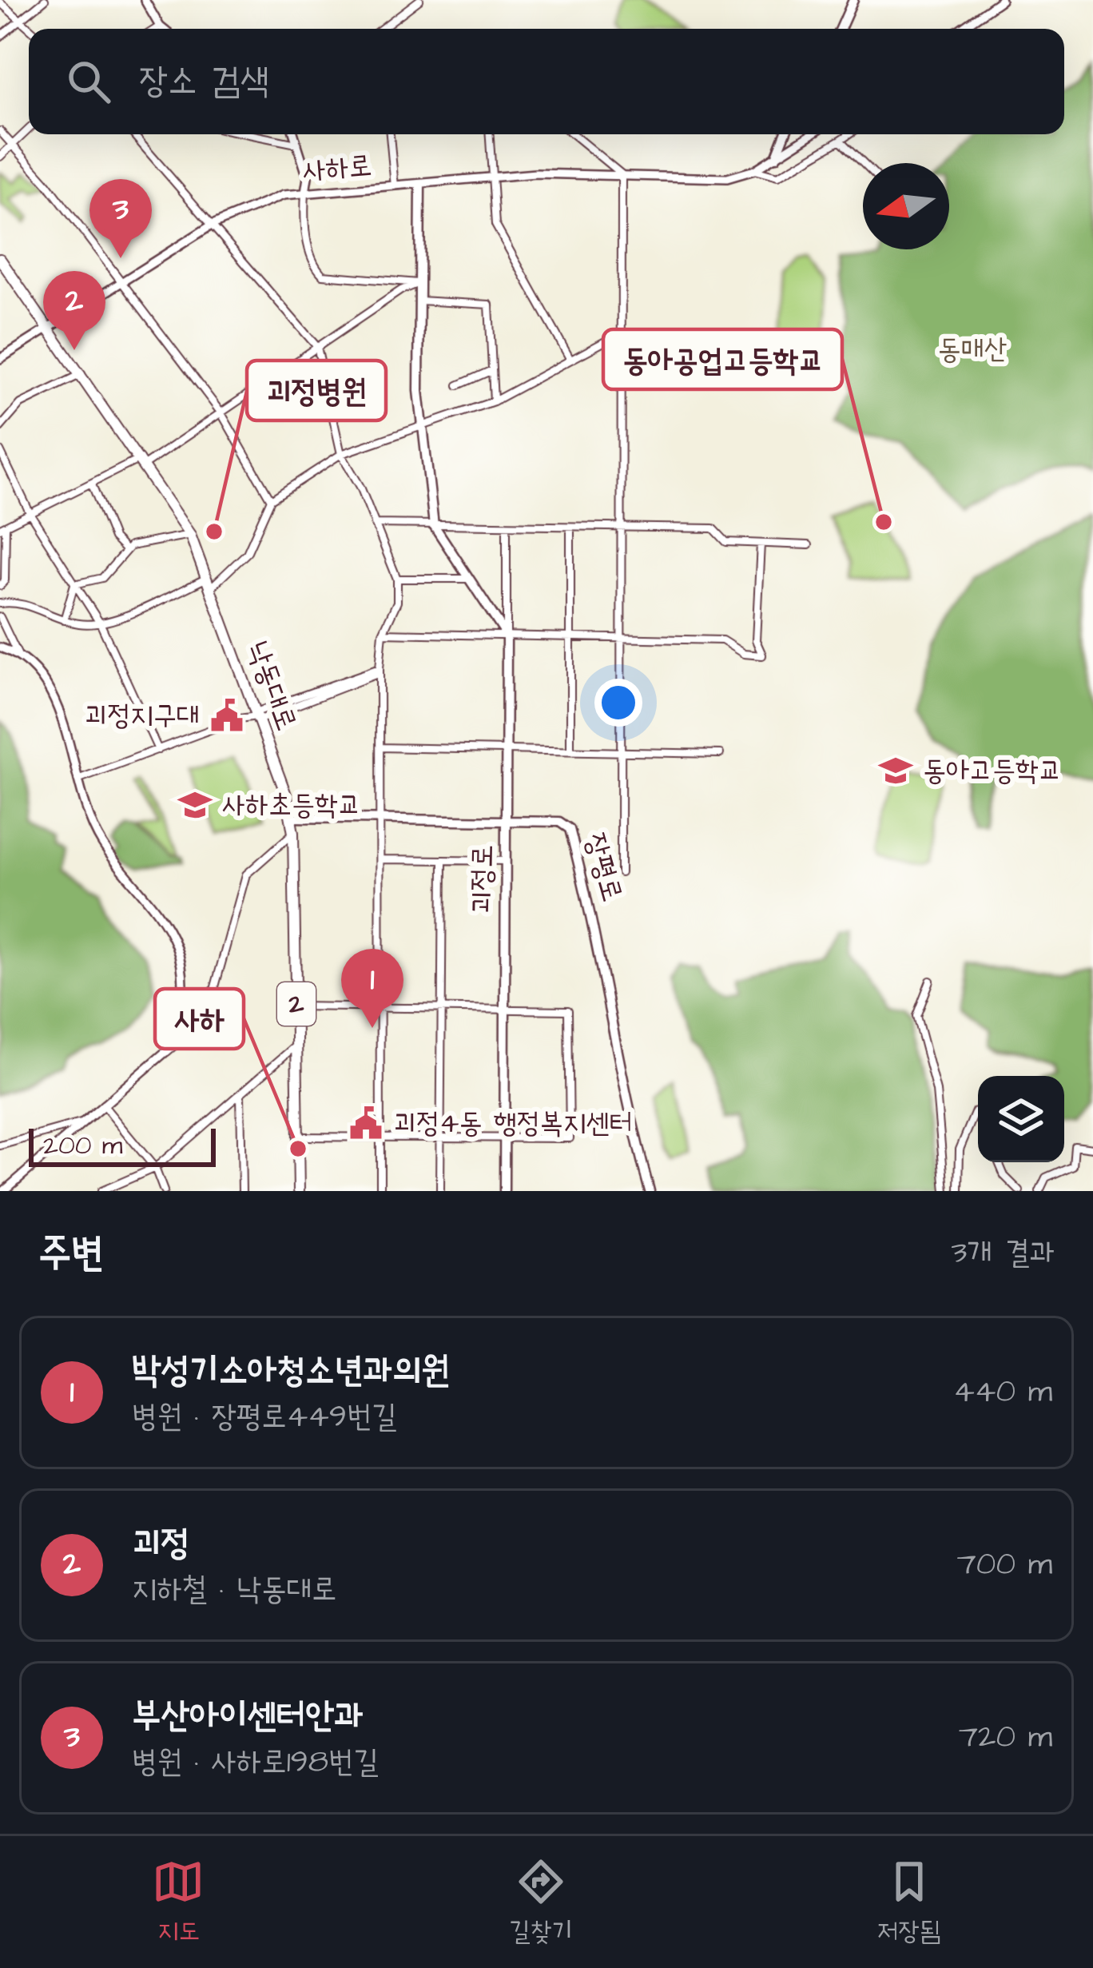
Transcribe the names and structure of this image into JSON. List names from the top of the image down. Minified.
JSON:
{"streets":{"main road":["낙동대로","장평로","괴정로","2"],"street":["사하로"]},"crossings":[["사하로","낙동대로"],["낙동대로","장평로"],["장평로","괴정로"]],"parks":["동매산"],"places":{"other":["동아공업고등학교","괴정병원","사하"],"public building":["괴정지구대","괴정4동 행정복지센터"],"school or university":["동아고등학교","사하초등학교"]},"scale_bar":"200 m","north":"left","page":{"search":"장소 검색","pins":["3","2","1"],"scale":"200 m","heading":["주변","3개 결과"],"list":[{"mark":"1","name":"박성기소아청소년과의원","note":"병원 · 장평로449번길","value":"440 m"},{"mark":"2","name":"괴정","note":"지하철 · 낙동대로","value":"700 m"},{"mark":"3","name":"부산아이센터안과","note":"병원 · 사하로198번길","value":"720 m"}],"nav":["지도","길찾기","저장됨"]}}
